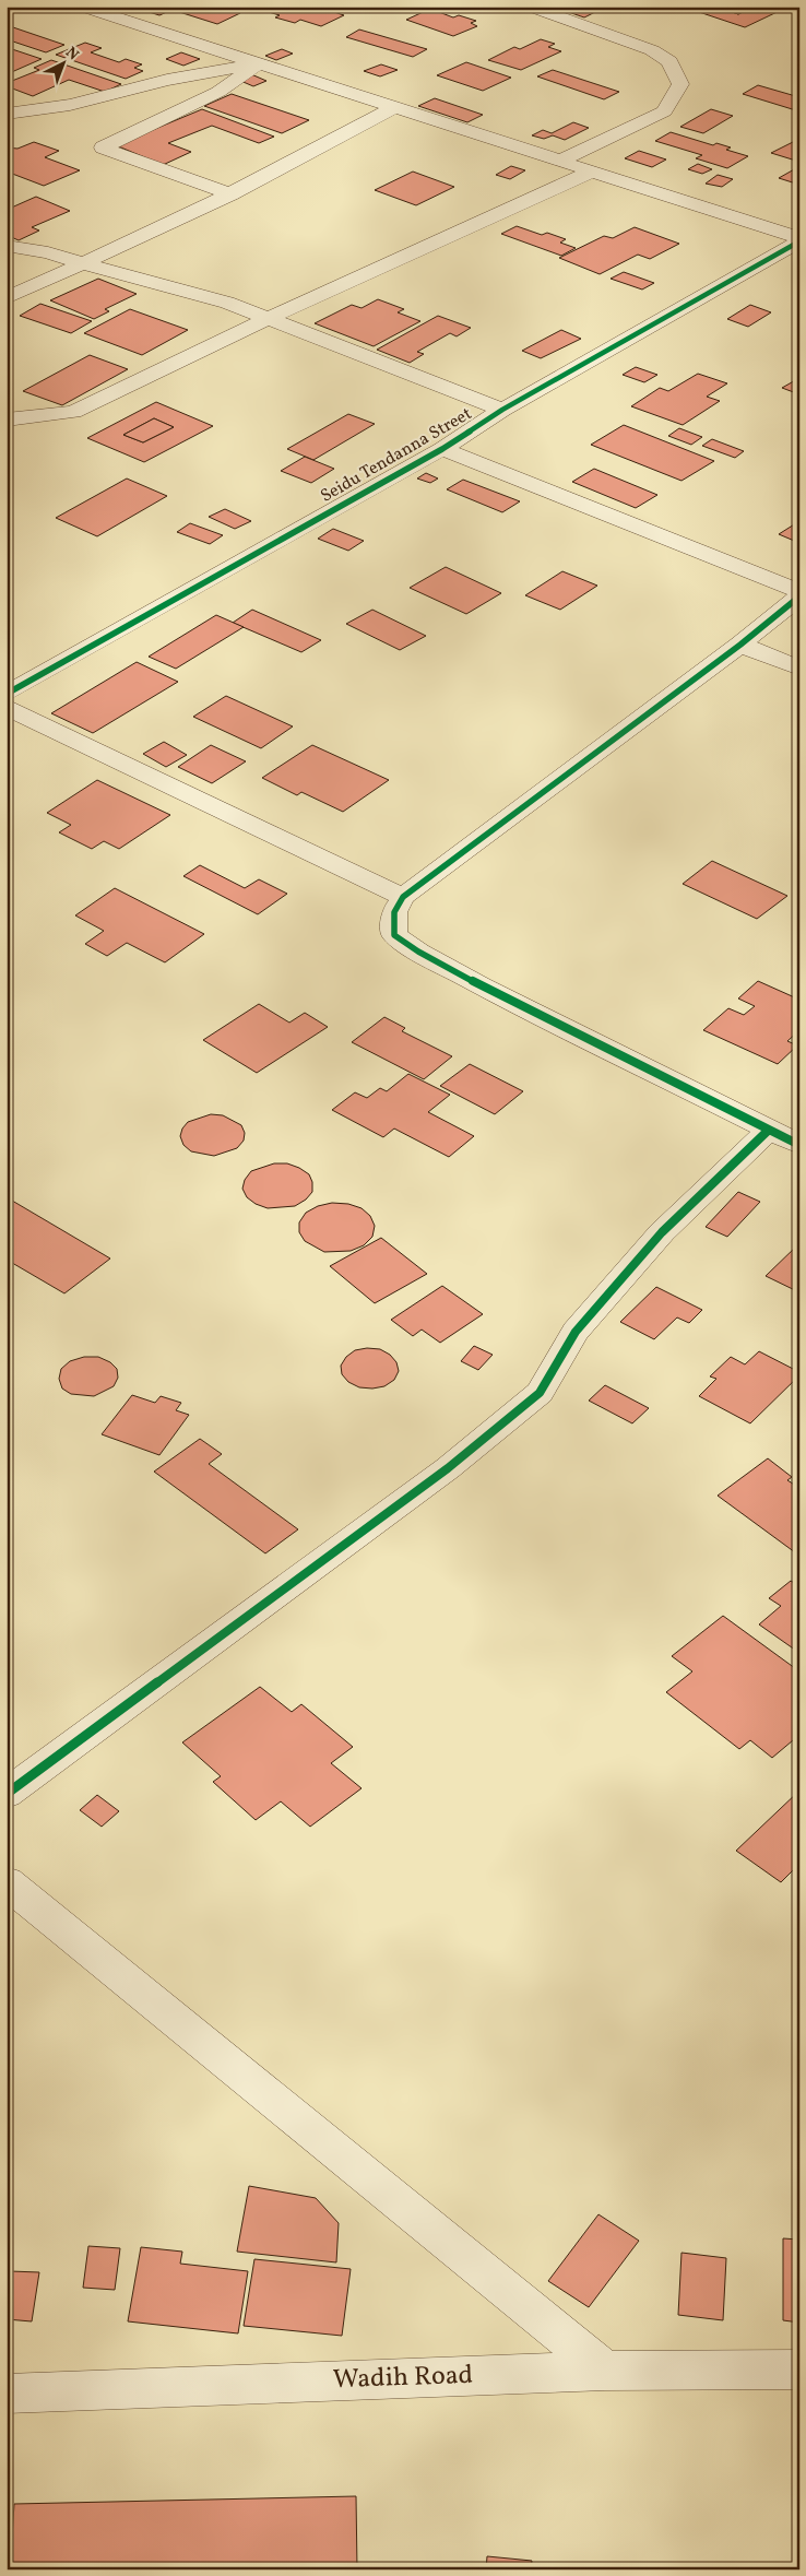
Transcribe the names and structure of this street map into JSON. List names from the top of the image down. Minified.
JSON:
{"streets":{"street":["Seidu Tendanna Street","Wadih Road"]},"north":"top right"}
